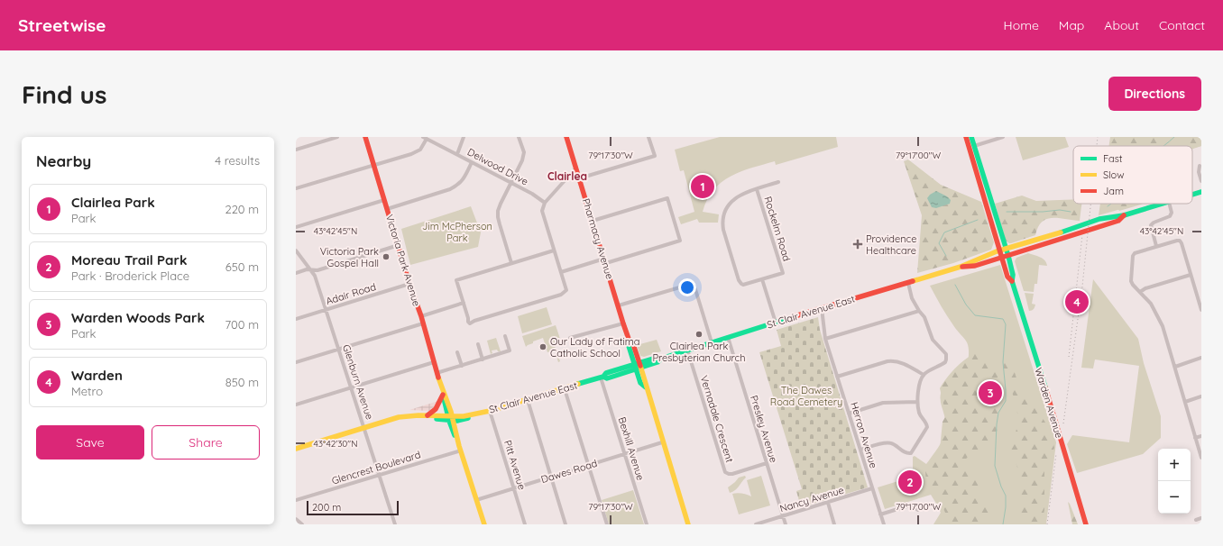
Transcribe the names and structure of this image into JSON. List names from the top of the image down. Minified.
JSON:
{"streets":{"main road":["Pharmacy Avenue","Victoria Park Avenue","St Clair Avenue East","Warden Avenue"],"street":["Delwood Drive","Rockelm Road","Adair Road","Glenburn Avenue","Vernadale Crescent","Presley Avenue","Herron Avenue","Bexhill Avenue","Pitt Avenue","Glencrest Boulevard","Dawes Road","Nancy Avenue"]},"crossings":[["Pharmacy Avenue","St Clair Avenue East"],["Pharmacy Avenue","Dawes Road"],["Victoria Park Avenue","Adair Road"],["Victoria Park Avenue","St Clair Avenue East"],["Victoria Park Avenue","Glencrest Boulevard"],["Victoria Park Avenue","Dawes Road"],["Adair Road","Glenburn Avenue"],["St Clair Avenue East","Glenburn Avenue"],["St Clair Avenue East","Warden Avenue"],["St Clair Avenue East","Vernadale Crescent"],["St Clair Avenue East","Presley Avenue"],["St Clair Avenue East","Herron Avenue"],["St Clair Avenue East","Bexhill Avenue"],["St Clair Avenue East","Pitt Avenue"],["Glenburn Avenue","Glencrest Boulevard"],["Vernadale Crescent","Presley Avenue"],["Presley Avenue","Nancy Avenue"],["Herron Avenue","Nancy Avenue"],["Bexhill Avenue","Dawes Road"],["Pitt Avenue","Dawes Road"]],"districts":["Clairlea"],"parks":["Jim McPherson Park","The Dawes Road Cemetery"],"places":{"health":["Providence Healthcare"],"other":["Victoria Park Gospel Hall","Clairlea Park Presbyterian Church","Our Lady of Fatima Catholic School"]},"legend":["Fast","Slow","Jam"],"scale_bar":"200 m","page":{"header":"Streetwise","nav":["Home","Map","About","Contact"],"buttons":["Directions",["Save","Share"]],"title":"Find us","heading":["Nearby","4 results"],"pins":["1","4","3","2"],"list":[{"mark":"1","name":"Clairlea Park","note":"Park","value":"220 m"},{"mark":"2","name":"Moreau Trail Park","note":"Park · Broderick Place","value":"650 m"},{"mark":"3","name":"Warden Woods Park","note":"Park","value":"700 m"},{"mark":"4","name":"Warden","note":"Metro","value":"850 m"}],"map_buttons":["+","−"],"scale":"200 m"},"coordinates":["79°17'30\"W","79°17'00\"W","43°42'45\"N","43°42'30\"N"]}
